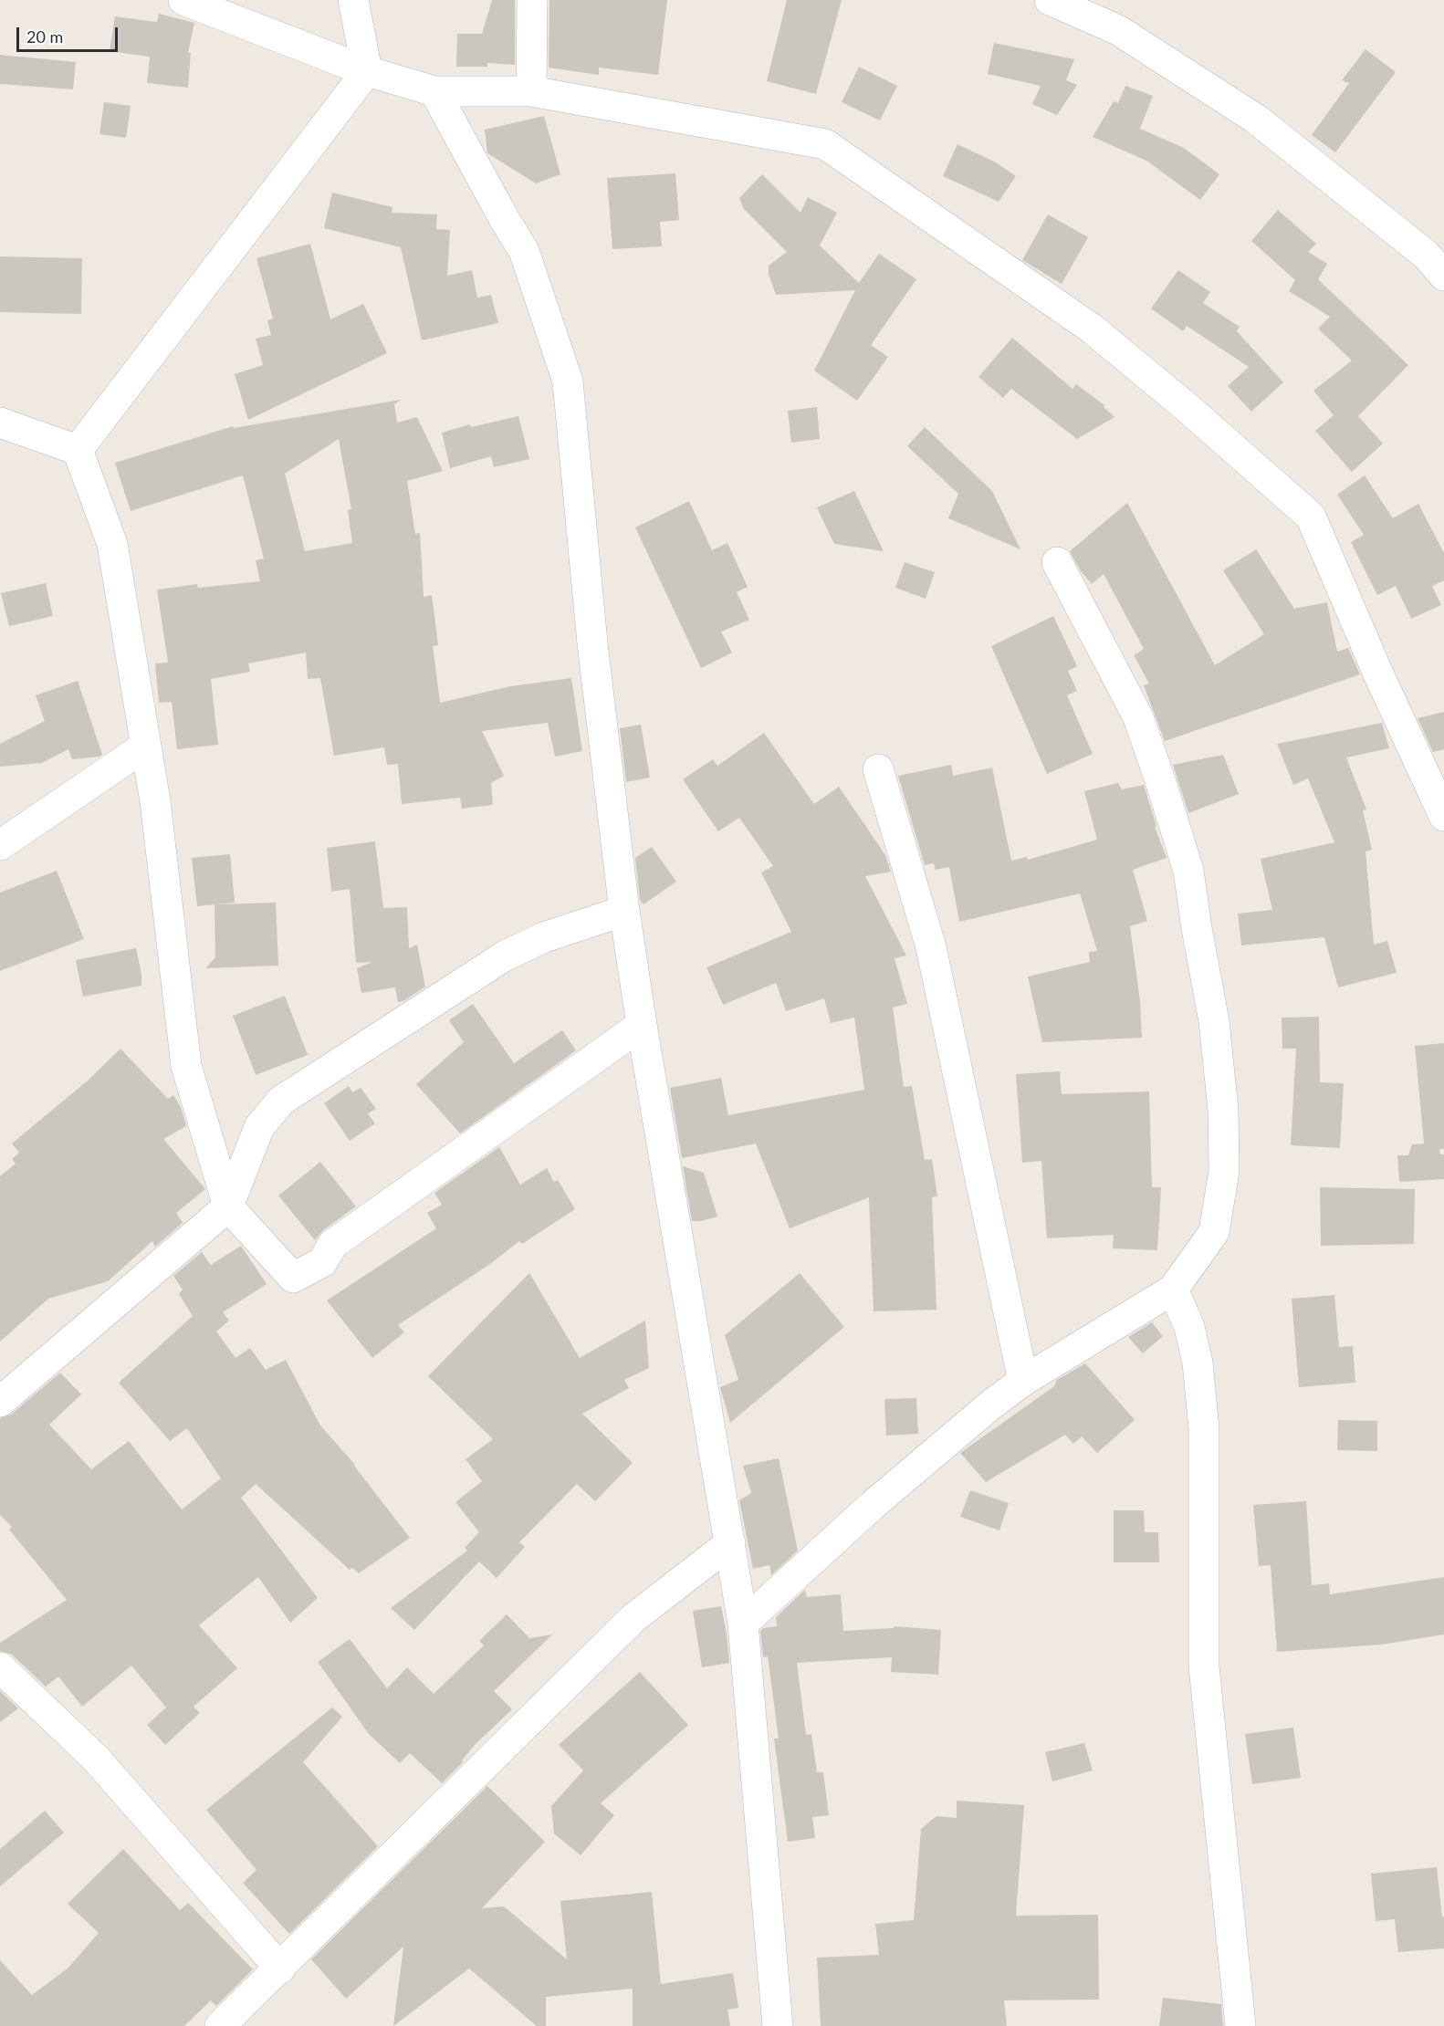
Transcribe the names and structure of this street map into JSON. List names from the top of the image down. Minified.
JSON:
{"scale_bar":"20 m"}
